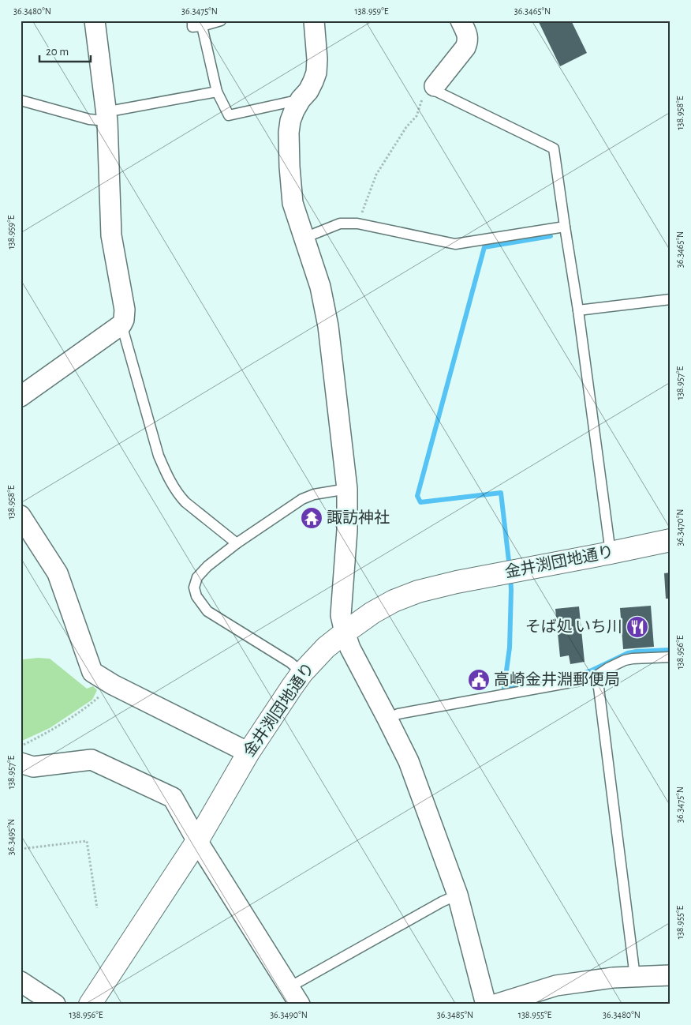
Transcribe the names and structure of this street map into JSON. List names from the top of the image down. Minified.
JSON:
{"streets":{"street":["金井渕団地通り"]},"places":{"temple":["諏訪神社"],"restaurant":["そば処 いち川"],"public building":["高崎金井淵郵便局"]},"scale_bar":"20 m","coordinates":["36.3480°N","36.3475°N","138.959°E","36.3465°N","138.958°E","138.957°E","36.3470°N","138.956°E","36.3495°N","138.955°E","36.3490°N","36.3485°N"]}
